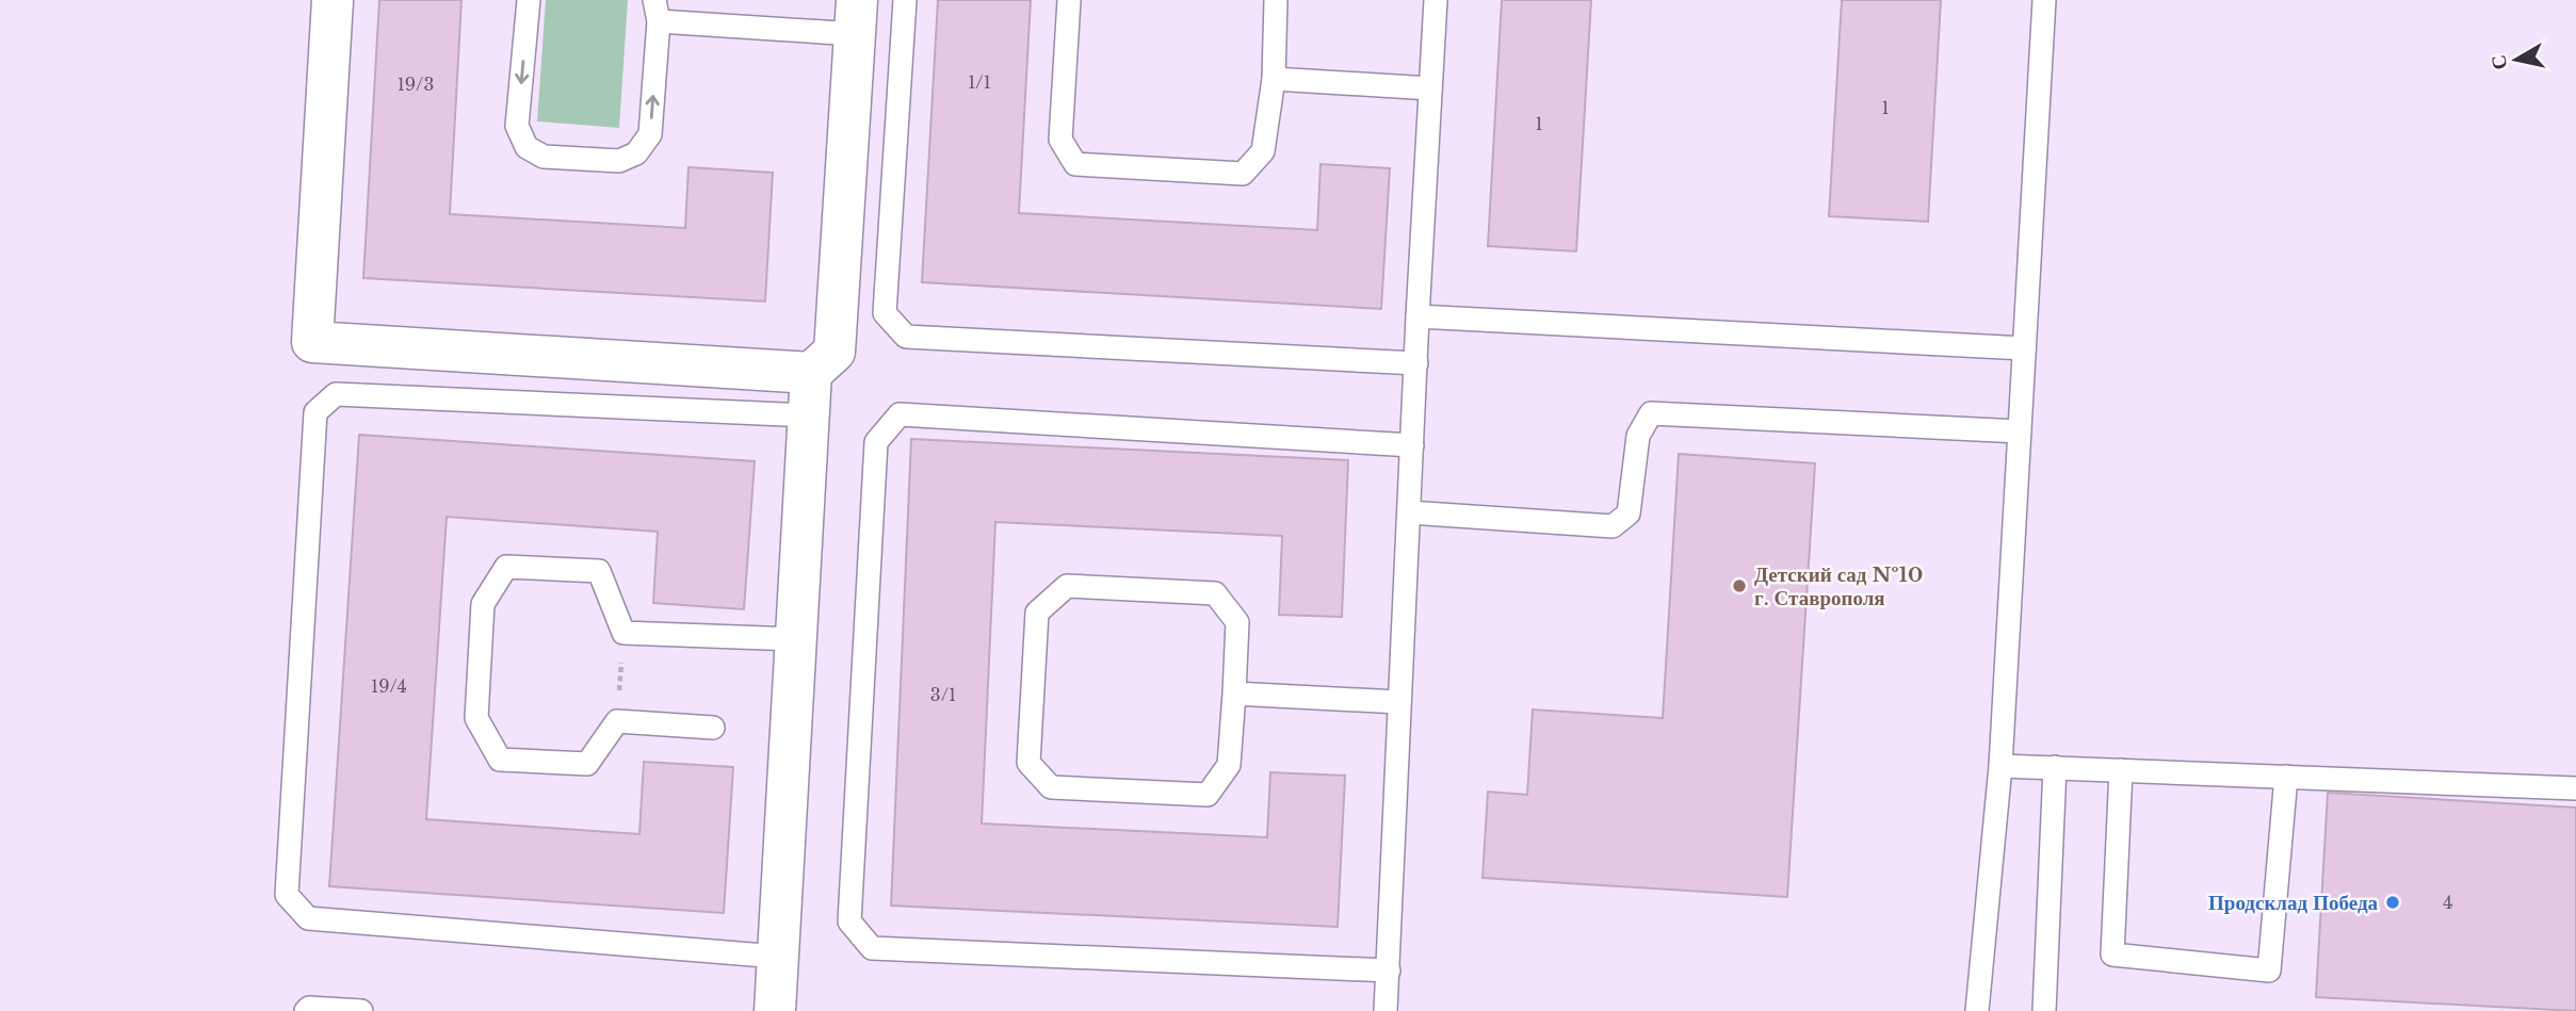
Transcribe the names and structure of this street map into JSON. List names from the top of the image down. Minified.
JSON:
{"places":["Детский сад №10 г. Ставрополя","Продсклад Победа"],"house_numbers":["1/1","19/3","1","1","19/4","3/1","4"],"north":"left"}
